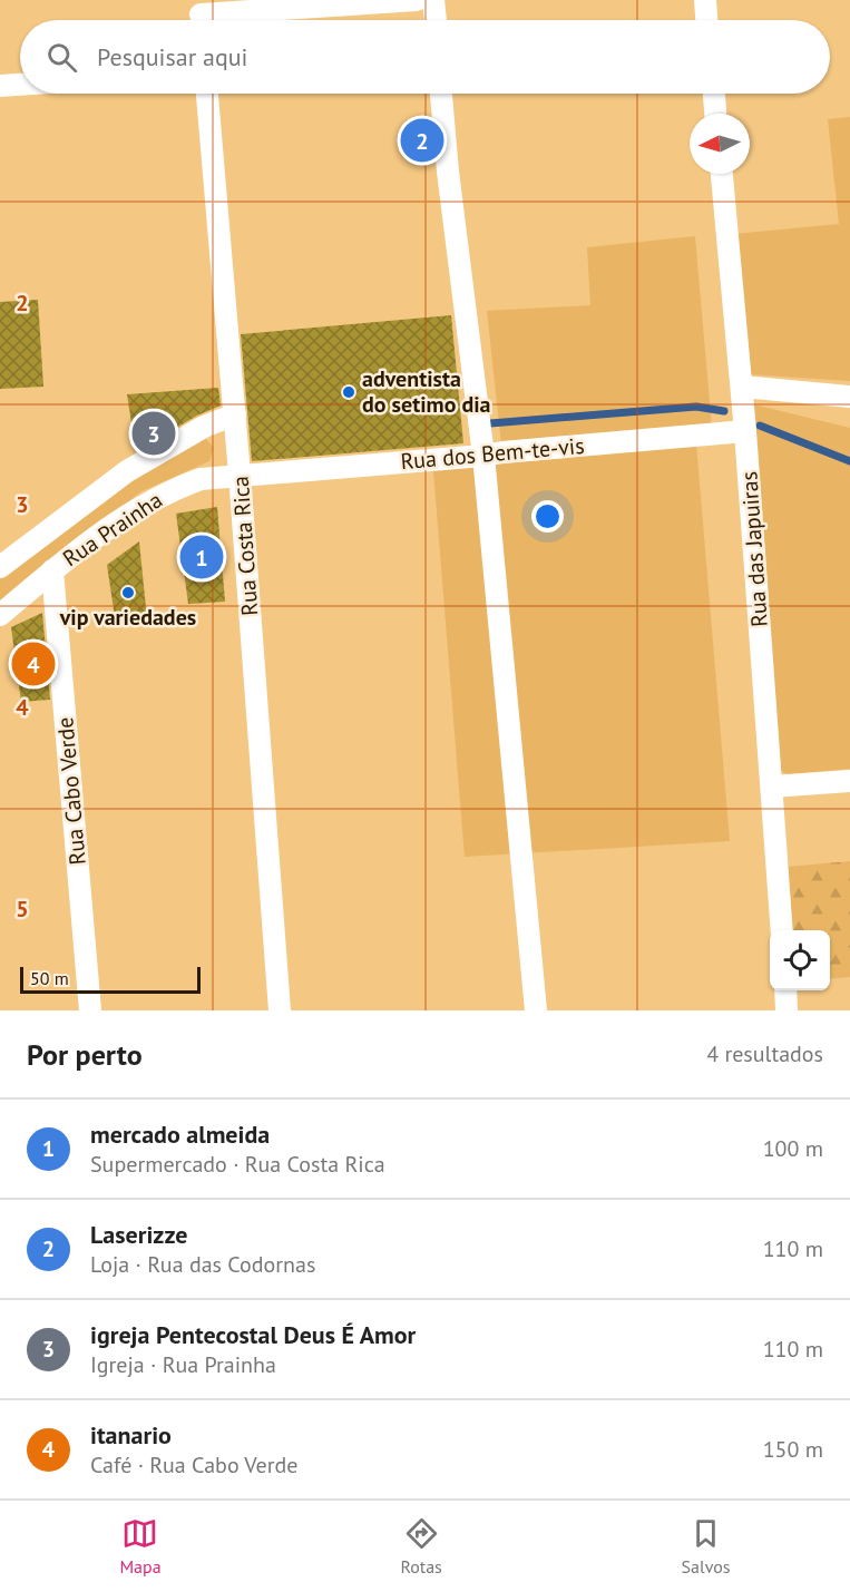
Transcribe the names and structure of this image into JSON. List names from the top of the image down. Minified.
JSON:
{"streets":{"street":["Rua dos Bem-te-vis","Rua Prainha","Rua Costa Rica","Rua das Japuiras","Rua Cabo Verde"]},"crossings":[["Rua dos Bem-te-vis","Rua Prainha"],["Rua dos Bem-te-vis","Rua Costa Rica"],["Rua dos Bem-te-vis","Rua das Japuiras"],["Rua Prainha","Rua Costa Rica"],["Rua Prainha","Rua Cabo Verde"]],"places":["adventista do setimo dia","vip variedades"],"scale_bar":"50 m","north":"left","page":{"search":"Pesquisar aqui","pins":["2","3","1","4"],"scale":"50 m","heading":["Por perto","4 resultados"],"list":[{"mark":"1","name":"mercado almeida","note":"Supermercado · Rua Costa Rica","value":"100 m"},{"mark":"2","name":"Laserizze","note":"Loja · Rua das Codornas","value":"110 m"},{"mark":"3","name":"igreja Pentecostal Deus É Amor","note":"Igreja · Rua Prainha","value":"110 m"},{"mark":"4","name":"itanario","note":"Café · Rua Cabo Verde","value":"150 m"}],"nav":["Mapa","Rotas","Salvos"]},"grid":{"rows":["2","3","4","5"]}}
